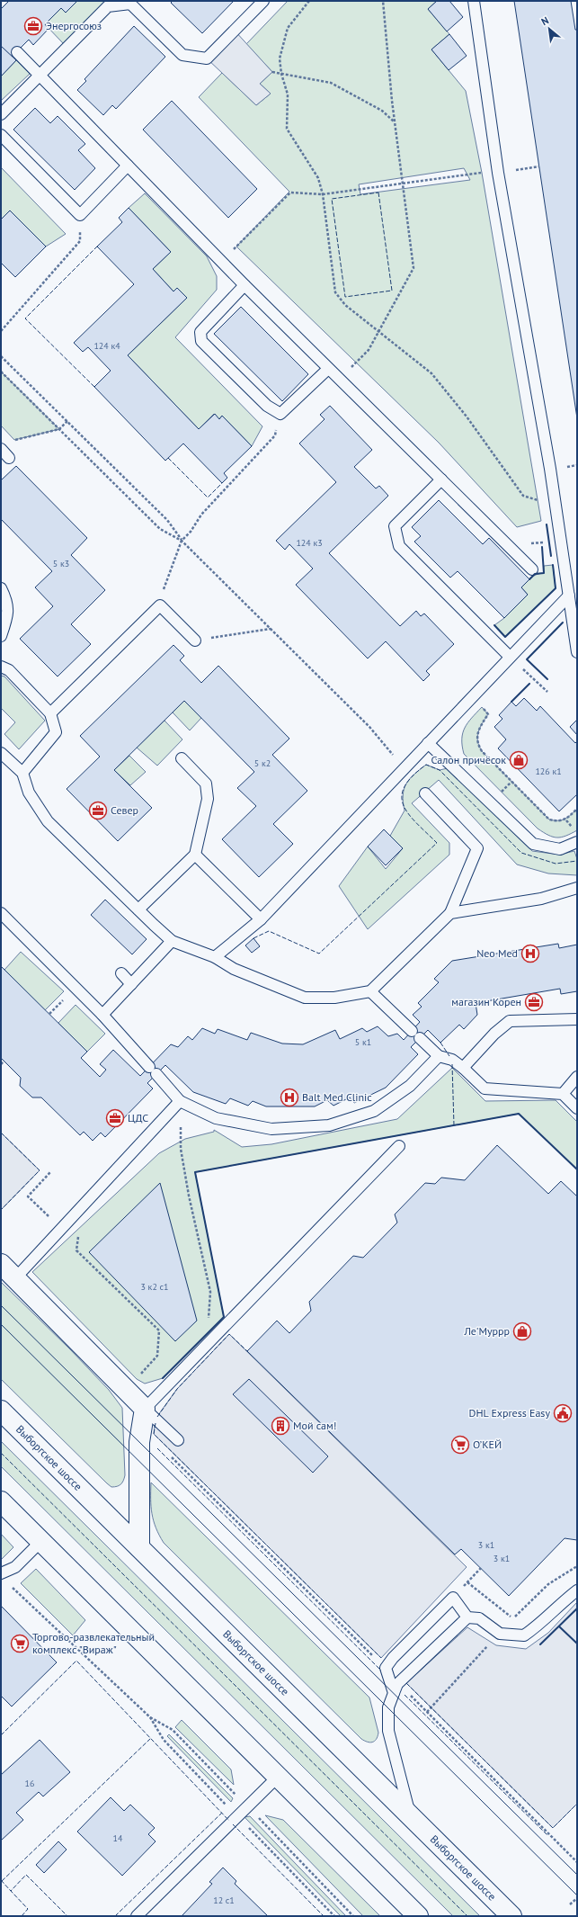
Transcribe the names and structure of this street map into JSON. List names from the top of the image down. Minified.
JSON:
{"streets":{"main road":["Выборгское шоссе"]},"places":{"office":["Энергосоюз","Север","магазин Корен","ЦДС"],"shop":["Салон причёсок","Ле'Муррр"],"hospital":["Neo Med","Balt Med Clinic"],"public building":["DHL Express Easy"],"building":["Мой сам!"],"supermarket":["О’КЕЙ","Торгово-развлекательный комплекс \"Вираж\""]},"house_numbers":["124 к4","124 к3","5 к3","5 к2","126 к1","5 к1","3 к2 с1","3 к1","3 к1","16","14","12 с1"],"north":"top left"}
